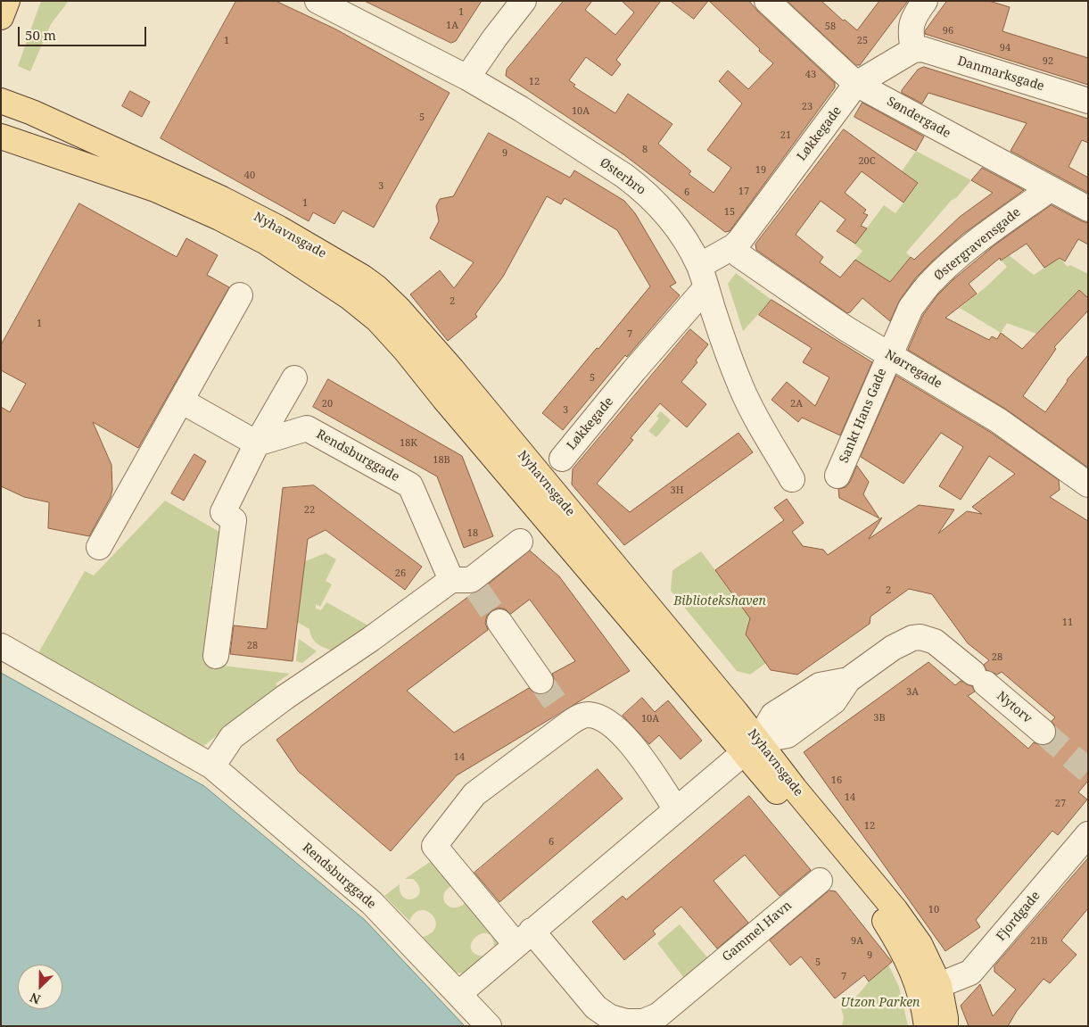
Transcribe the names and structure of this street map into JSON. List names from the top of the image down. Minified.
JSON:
{"streets":{"main road":["Nyhavnsgade"],"street":["Danmarksgade","Søndergade","Løkkegade","Østerbro","Østergravensgade","Nørregade","Sankt Hans Gade","Rendsburggade","Nytorv","Fjordgade","Gammel Havn"]},"crossings":[["Danmarksgade","Løkkegade"],["Søndergade","Løkkegade"],["Søndergade","Østergravensgade"],["Løkkegade","Østerbro"],["Nyhavnsgade","Nytorv"],["Nyhavnsgade","Fjordgade"],["Østergravensgade","Nørregade"],["Østergravensgade","Sankt Hans Gade"],["Nørregade","Sankt Hans Gade"]],"parks":["Bibliotekshaven","Utzon Parken"],"house_numbers":["1","1A","58","96","1","25","94","92","43","12","23","10A","5","21","8","9","20C","19","40","3","17","6","1","15","2","1","7","5","20","2A","3","18K","18B","3H","22","18","26","2","11","28","28","3A","3B","10A","14","16","14","27","12","6","10","9A","21B","9","5","7"],"scale_bar":"50 m","north":"bottom left"}
